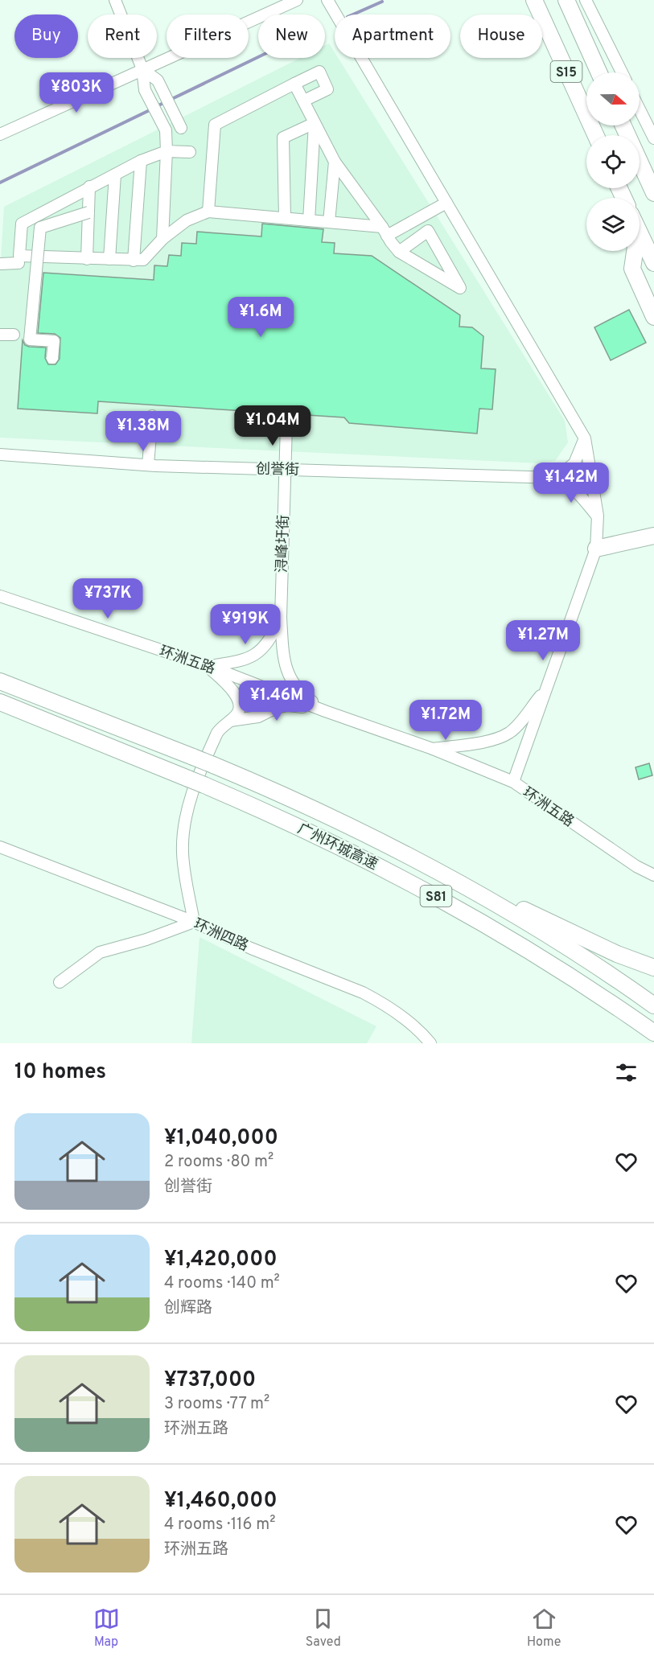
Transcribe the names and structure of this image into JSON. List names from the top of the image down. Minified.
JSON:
{"streets":{"highway":["S15","广州环城高速","S81"],"street":["创誉街","浔峰圩街","环洲五路","环洲四路"]},"crossings":[["创誉街","浔峰圩街"],["浔峰圩街","环洲五路"]],"north":"right","page":{"chip":["Buy","Rent","Filters","New","Apartment","House"],"price":["¥803K","¥1.6M","¥1.04M","¥1.38M","¥1.42M","¥737K","¥919K","¥1.27M","¥1.46M","¥1.72M"],"heading":"10 homes","list":[{"name":"¥1,040,000","note":"2 rooms · 80 m² · 创誉街"},{"name":"¥1,420,000","note":"4 rooms · 140 m² · 创辉路"},{"name":"¥737,000","note":"3 rooms · 77 m² · 环洲五路"},{"name":"¥1,460,000","note":"4 rooms · 116 m² · 环洲五路"}],"tabs":["Map","Saved","Home"]}}
